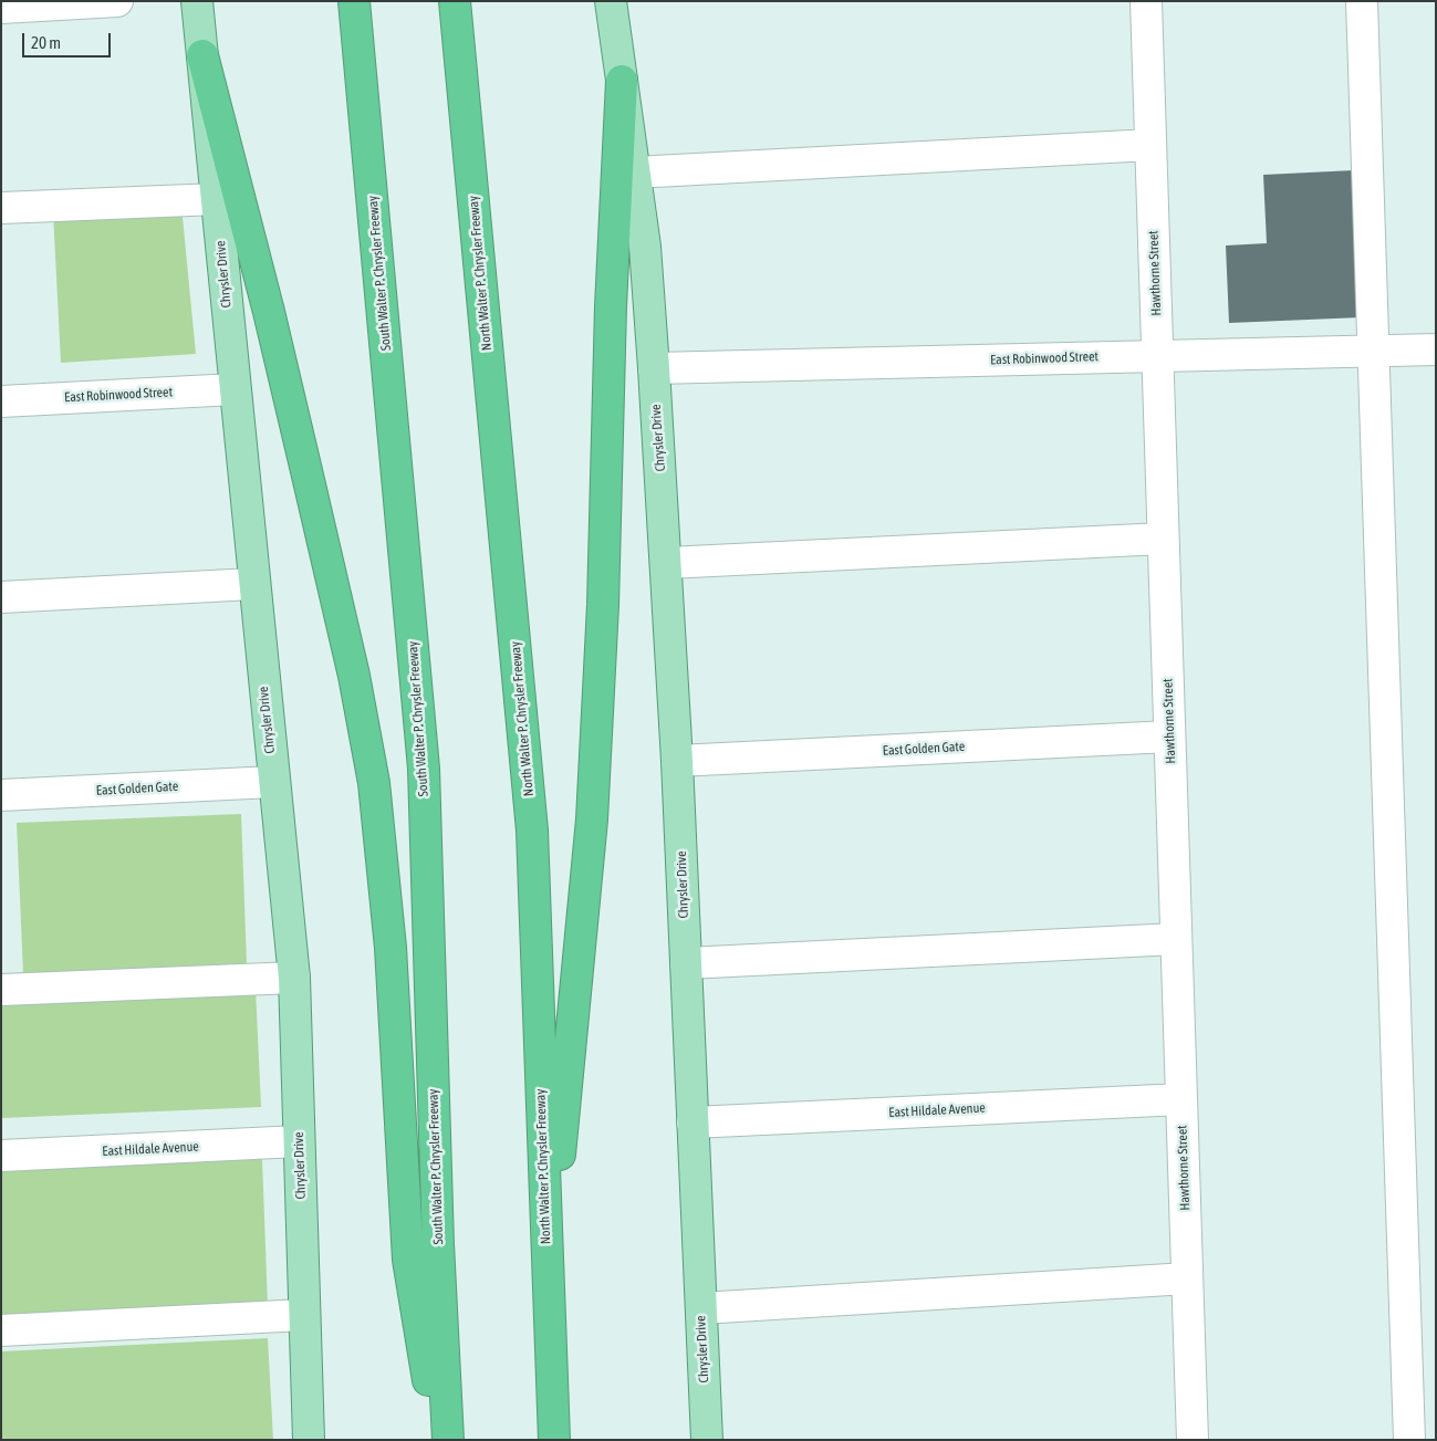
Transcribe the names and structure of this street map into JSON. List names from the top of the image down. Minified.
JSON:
{"streets":{"highway":["South Walter P. Chrysler Freeway","North Walter P. Chrysler Freeway"],"main road":["Chrysler Drive"],"street":["Hawthorne Street","East Robinwood Street","East Golden Gate","East Hildale Avenue"]},"crossings":[["Hawthorne Street","East Robinwood Street"],["Hawthorne Street","East Golden Gate"],["Hawthorne Street","East Hildale Avenue"],["Chrysler Drive","East Robinwood Street"],["Chrysler Drive","East Golden Gate"],["Chrysler Drive","East Hildale Avenue"]],"scale_bar":"20 m"}
